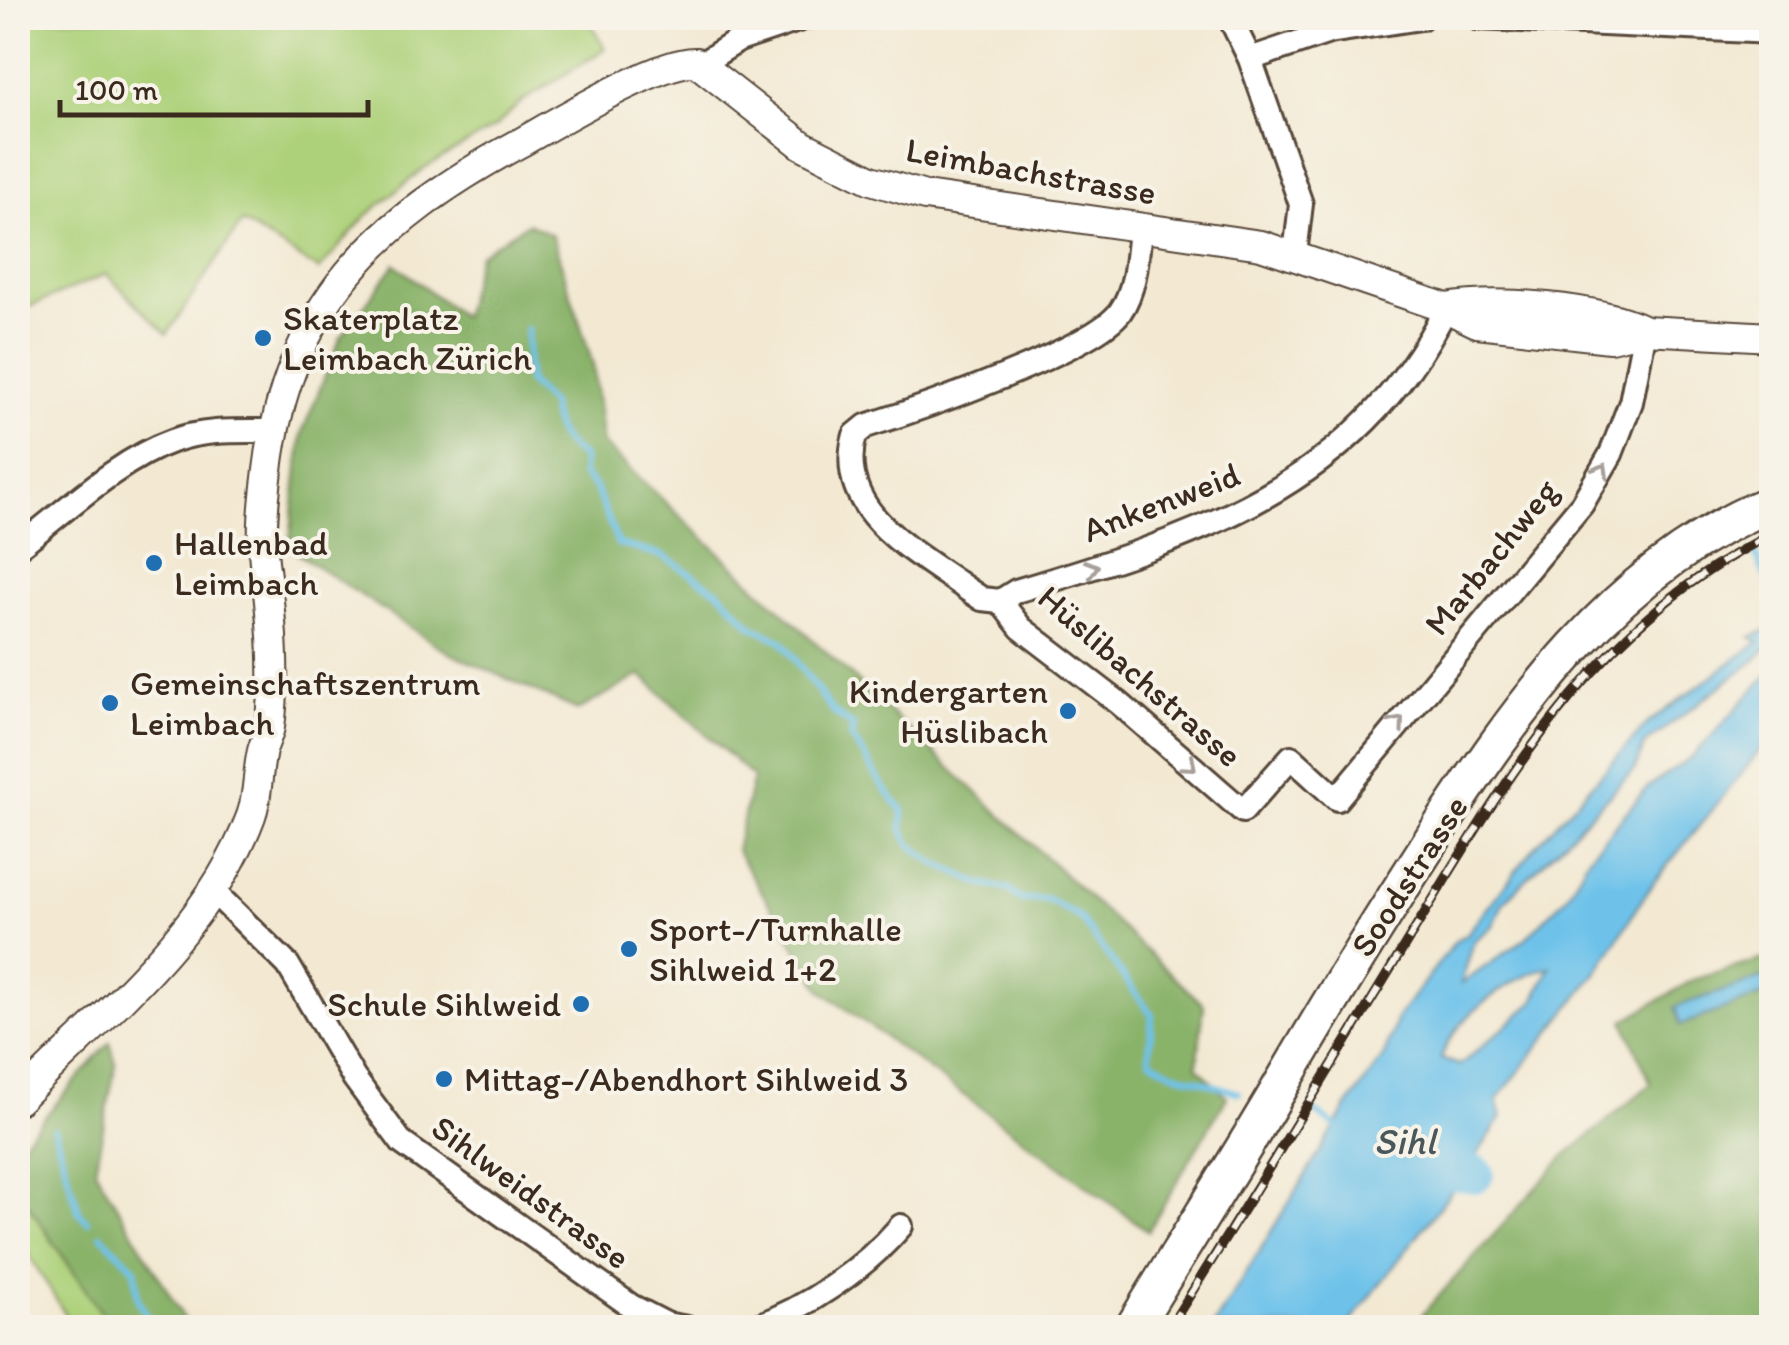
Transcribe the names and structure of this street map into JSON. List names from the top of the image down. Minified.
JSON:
{"streets":{"main road":["Soodstrasse"],"street":["Leimbachstrasse","Ankenweid","Marbachweg","Hüslibachstrasse","Sihlweidstrasse"]},"crossings":[["Leimbachstrasse","Ankenweid"],["Leimbachstrasse","Marbachweg"],["Leimbachstrasse","Hüslibachstrasse"],["Ankenweid","Hüslibachstrasse"],["Marbachweg","Hüslibachstrasse"]],"one_way":["Ankenweid","Marbachweg","Hüslibachstrasse"],"water":["Sihl"],"places":["Skaterplatz Leimbach Zürich","Hallenbad Leimbach","Gemeinschaftszentrum Leimbach","Kindergarten Hüslibach","Sport-/Turnhalle Sihlweid 1+2","Schule Sihlweid","Mittag-/Abendhort Sihlweid 3"],"scale_bar":"100 m"}
